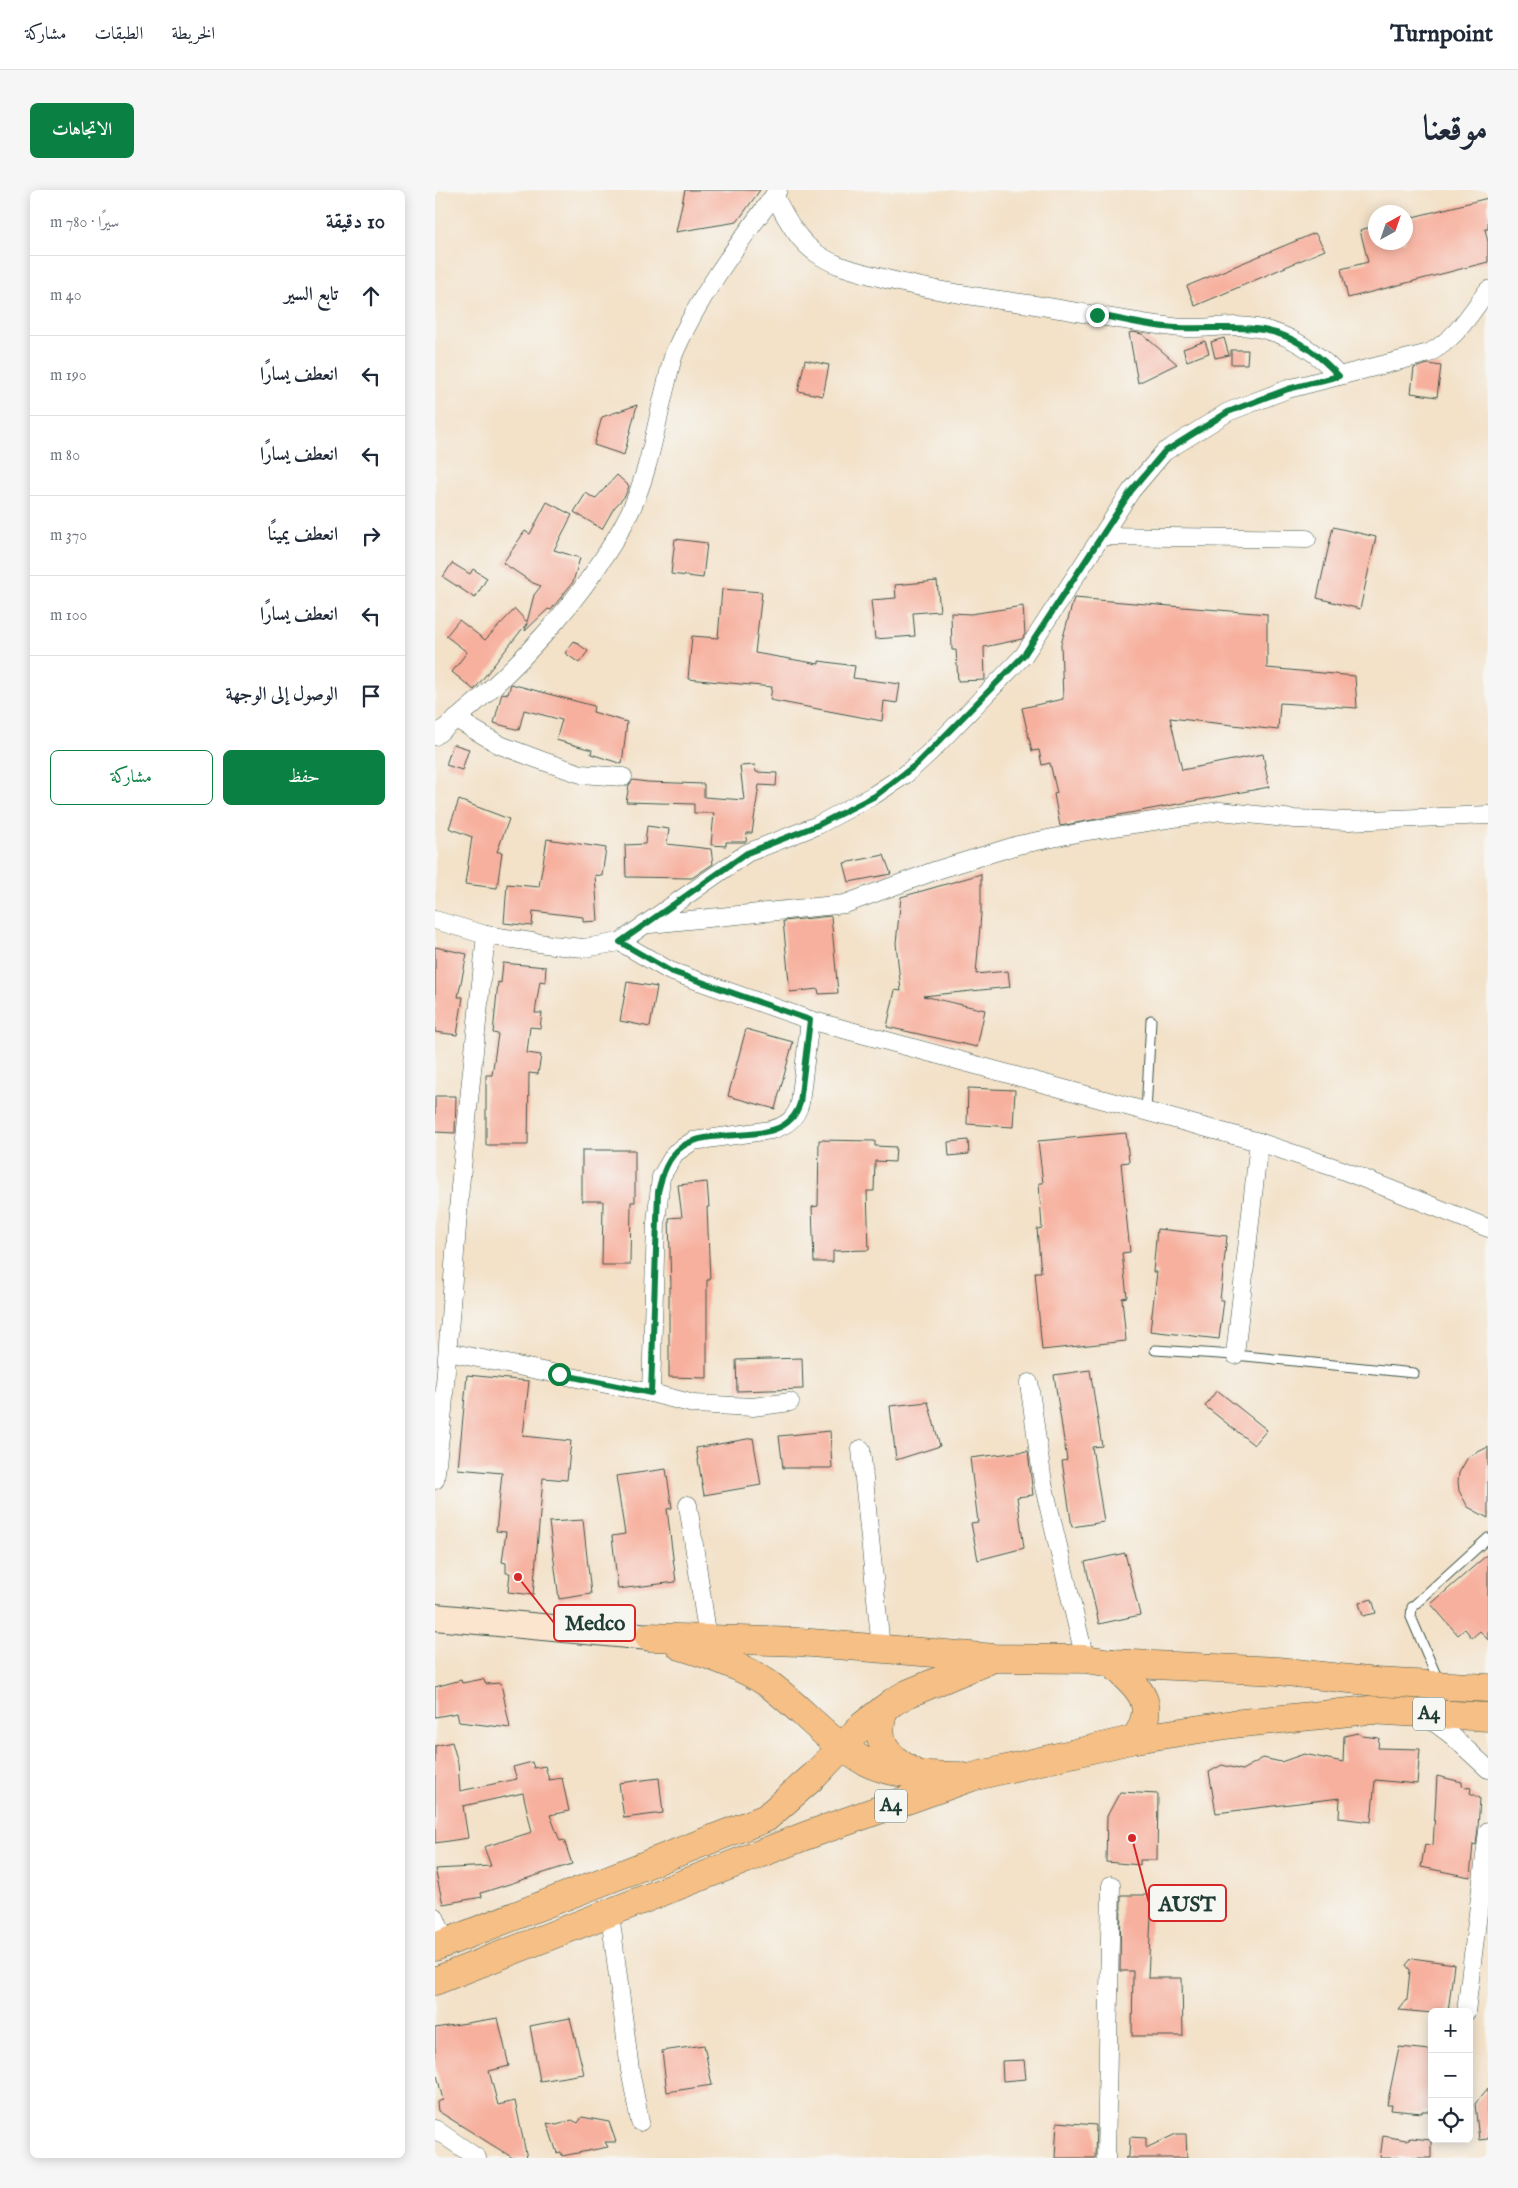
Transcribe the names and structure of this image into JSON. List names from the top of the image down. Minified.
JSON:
{"streets":{"highway":["A4"]},"places":["Medco","AUST"],"north":"top right","page":{"header":"Turnpoint","nav":["الخريطة","الطبقات","مشاركة"],"title":"موقعنا","buttons":["الاتجاهات",["حفظ","مشاركة"]],"heading":["10 دقيقة","سيرًا · 780 m"],"list":[["تابع السير","40 m"],["انعطف يسارًا","190 m"],["انعطف يسارًا","80 m"],["انعطف يمينًا","370 m"],["انعطف يسارًا","100 m"],"الوصول إلى الوجهة"],"map_buttons":["+","−"]}}
